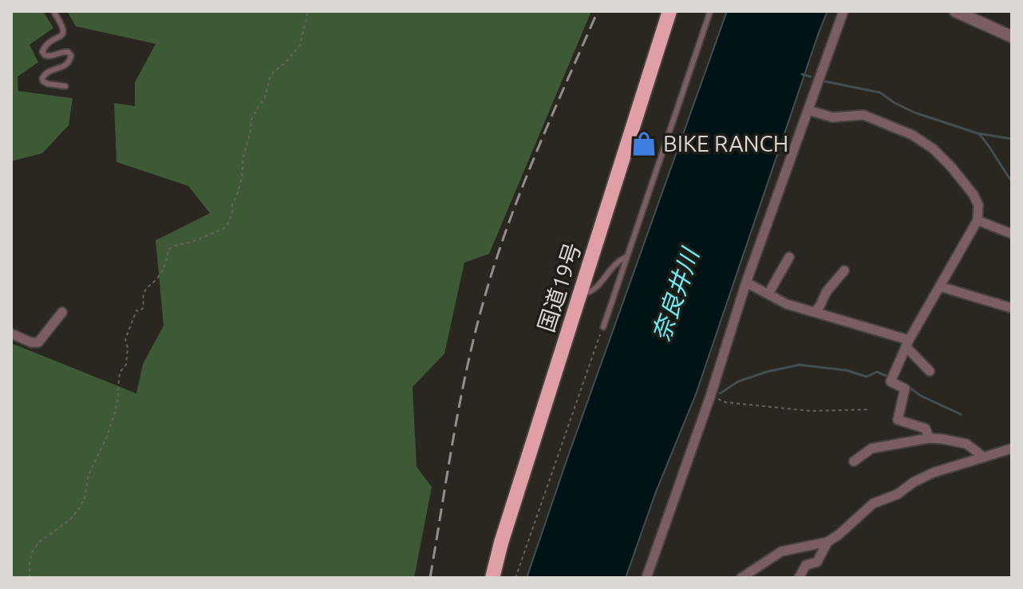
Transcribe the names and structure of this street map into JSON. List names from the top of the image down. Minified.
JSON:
{"streets":{"highway":["国道19号"]},"water":["奈良井川"],"places":{"shop":["BIKE RANCH"]}}
